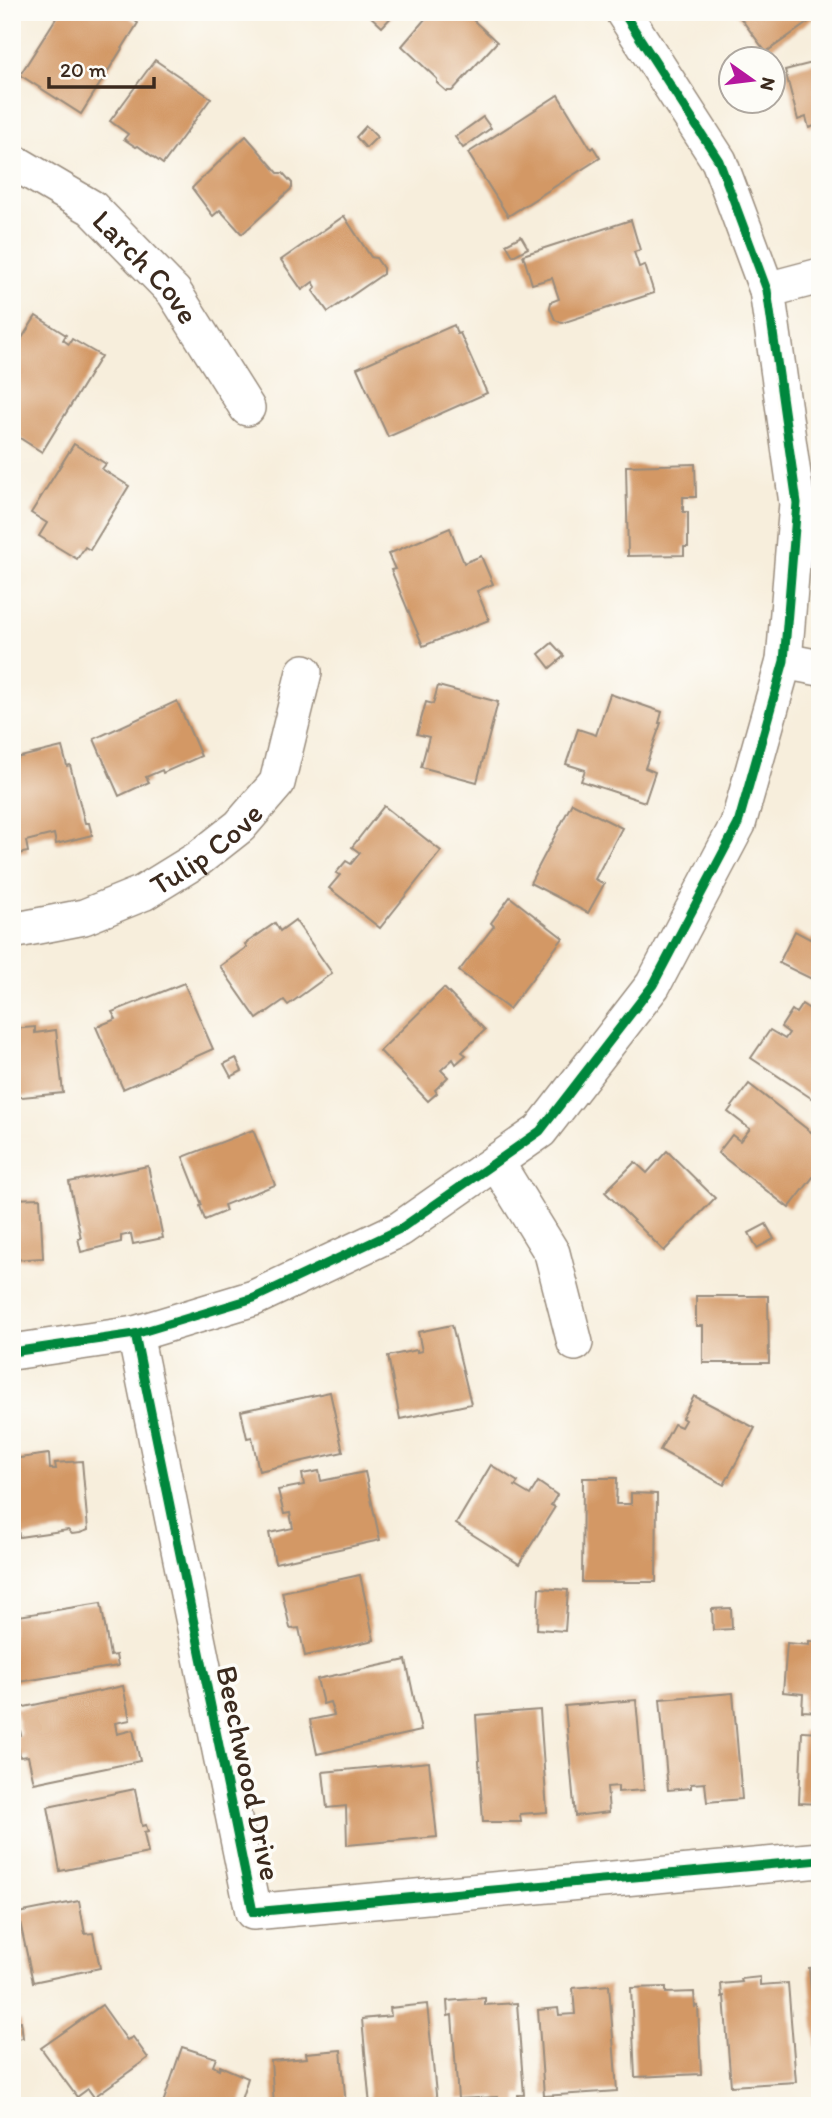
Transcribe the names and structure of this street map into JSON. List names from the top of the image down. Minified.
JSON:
{"streets":{"street":["Larch Cove","Tulip Cove","Beechwood Drive"]},"scale_bar":"20 m","north":"right"}
